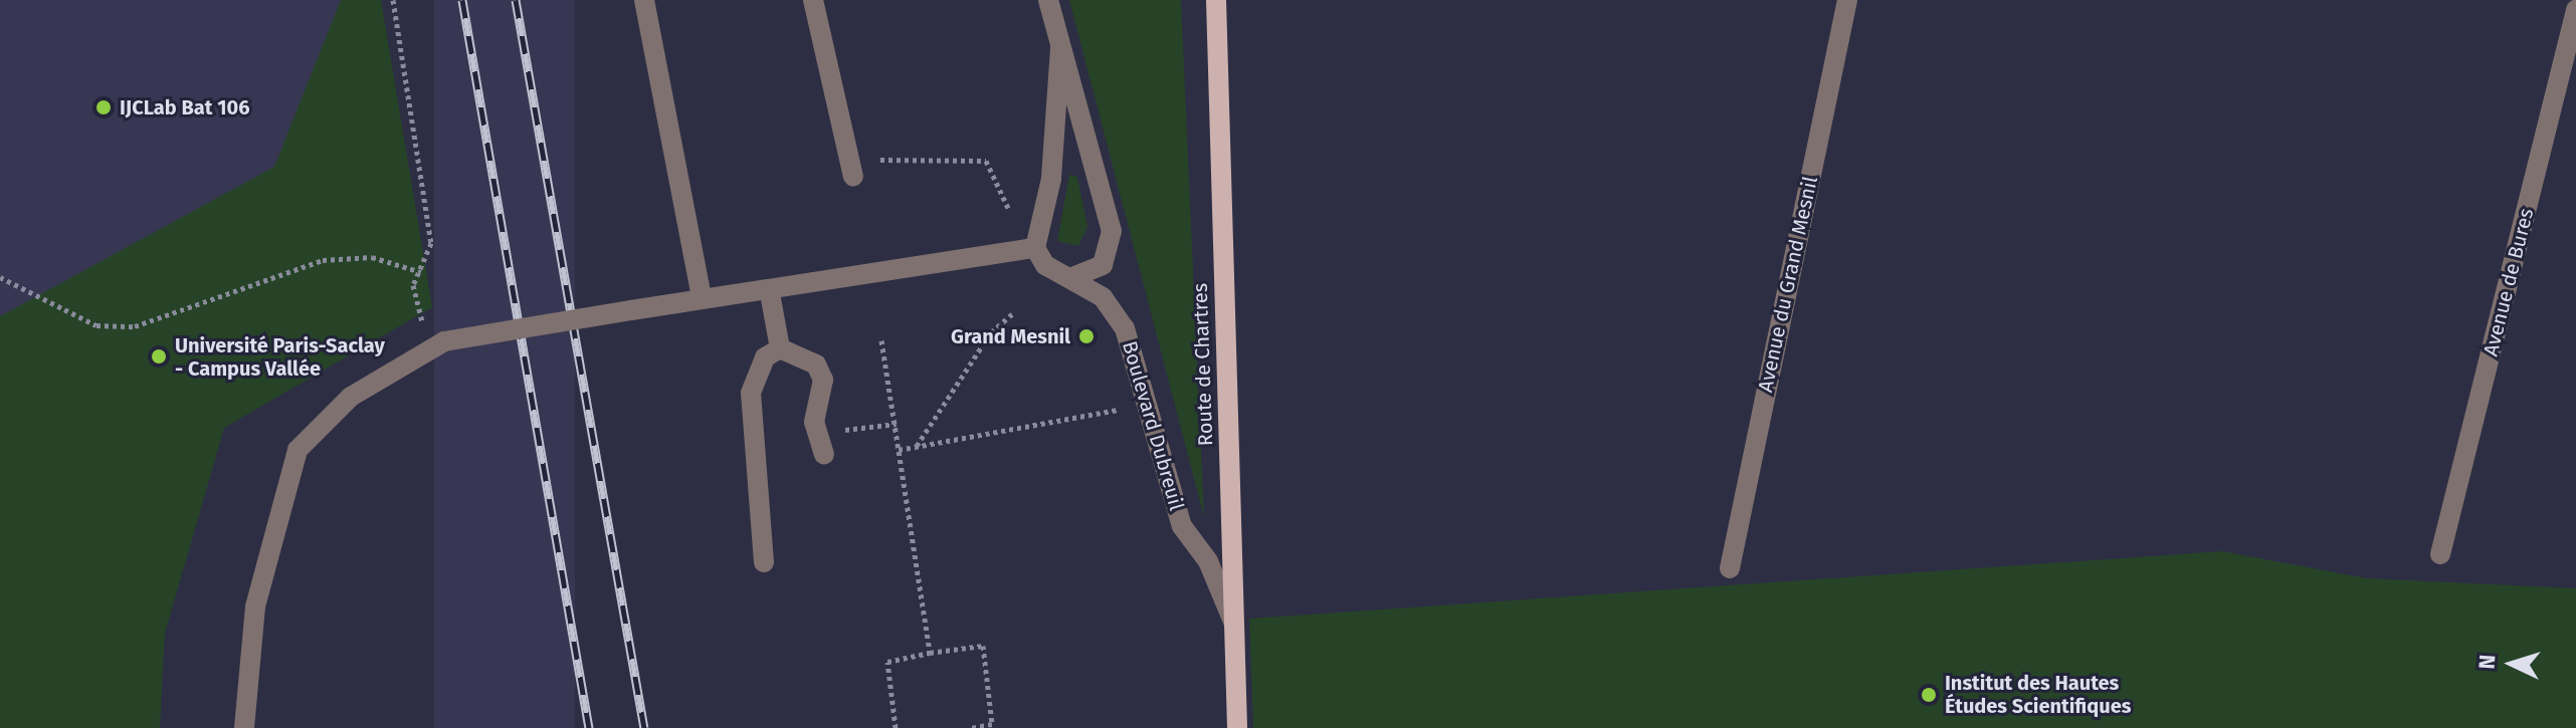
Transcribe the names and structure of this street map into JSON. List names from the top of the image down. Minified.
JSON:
{"streets":{"main road":["Route de Chartres"],"street":["Avenue de Bures","Avenue du Grand Mesnil","Boulevard Dubreuil"]},"crossings":[["Route de Chartres","Boulevard Dubreuil"]],"places":["IJCLab Bat 106","Grand Mesnil","Université Paris-Saclay - Campus Vallée","Institut des Hautes Études Scientifiques"],"north":"left"}
